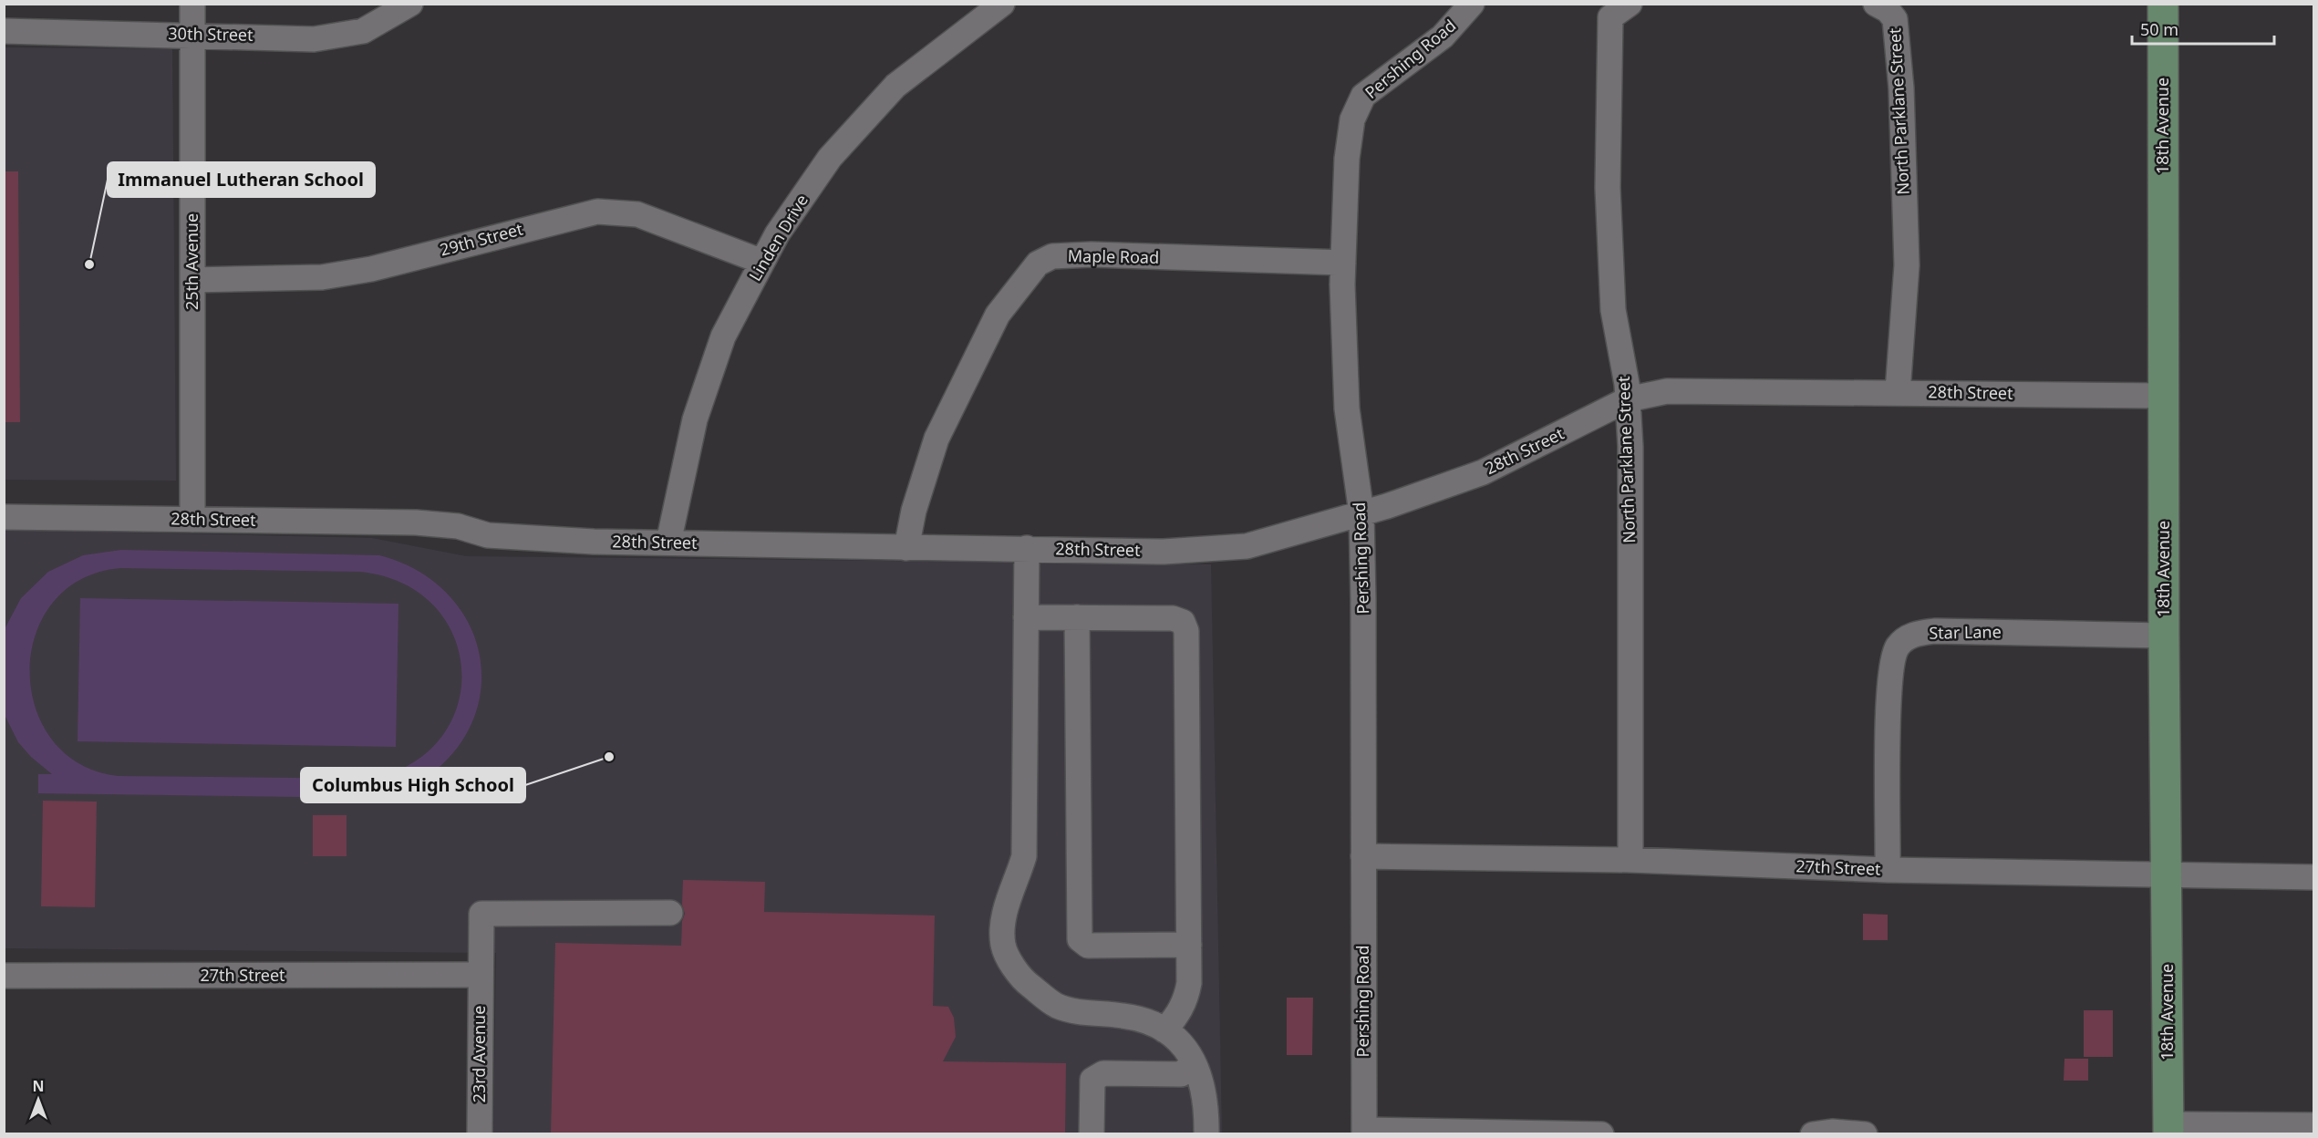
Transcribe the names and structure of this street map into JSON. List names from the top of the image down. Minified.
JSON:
{"streets":{"main road":["18th Avenue"],"street":["30th Street","Pershing Road","North Parklane Street","Linden Drive","29th Street","Maple Road","25th Avenue","28th Street","Star Lane","27th Street","23rd Avenue"]},"crossings":[["30th Street","25th Avenue"],["Pershing Road","Maple Road"],["Pershing Road","28th Street"],["Pershing Road","27th Street"],["North Parklane Street","28th Street"],["North Parklane Street","27th Street"],["18th Avenue","28th Street"],["18th Avenue","Star Lane"],["18th Avenue","27th Street"],["Linden Drive","29th Street"],["Linden Drive","28th Street"],["29th Street","25th Avenue"],["Maple Road","28th Street"],["25th Avenue","28th Street"],["Star Lane","27th Street"],["27th Street","23rd Avenue"]],"places":["Immanuel Lutheran School","Columbus High School"],"scale_bar":"50 m","north":"top"}
